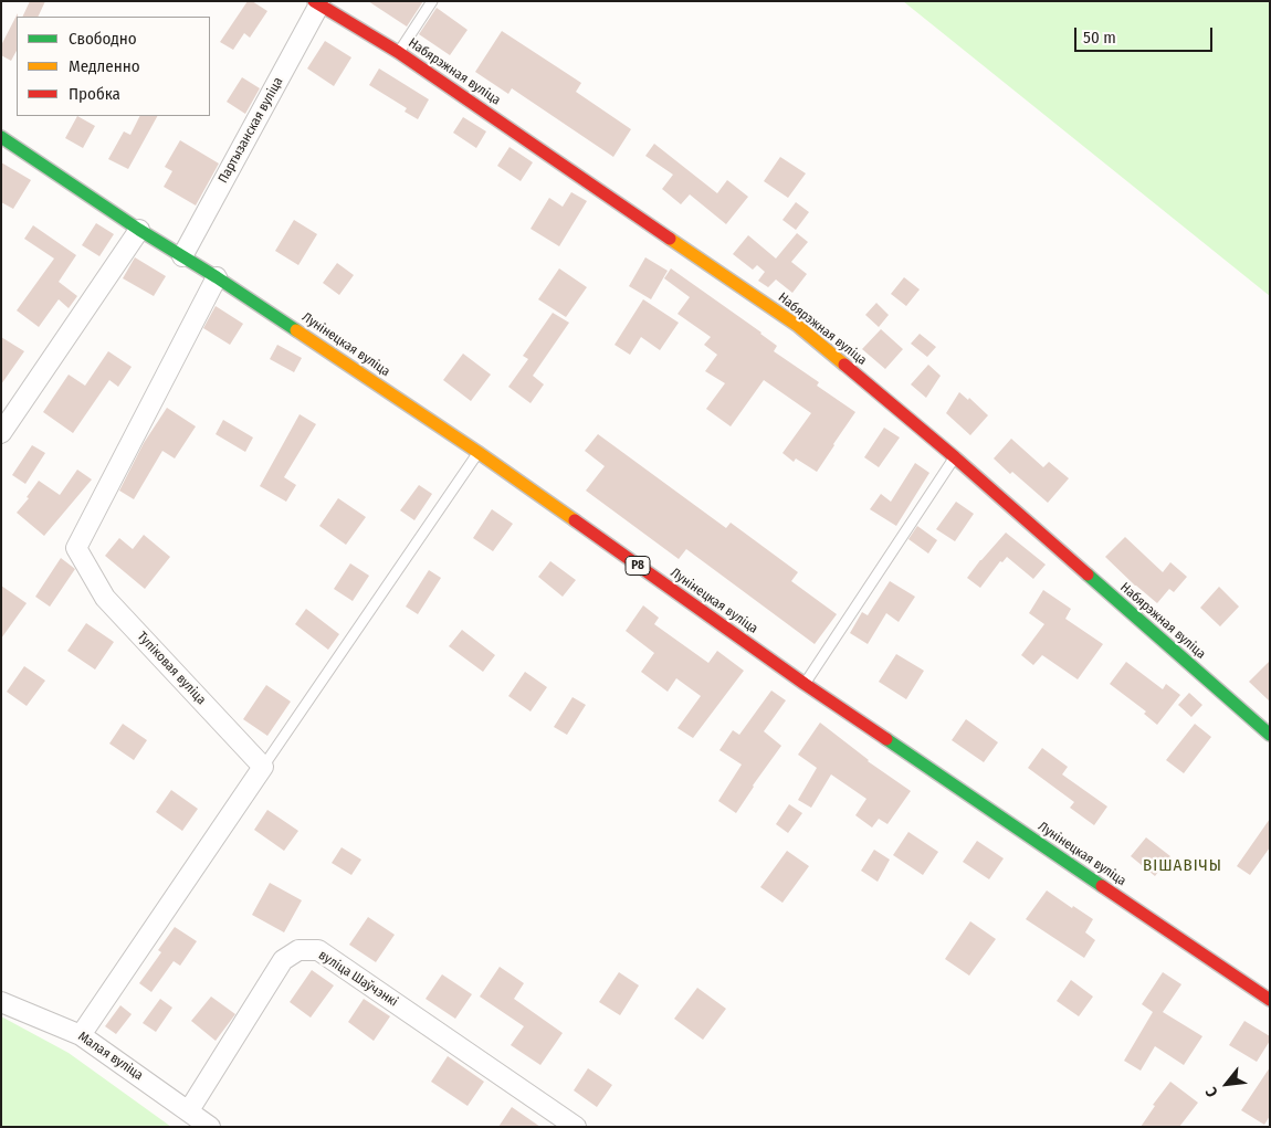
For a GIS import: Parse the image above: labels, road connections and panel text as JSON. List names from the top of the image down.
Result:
{
  "streets": {
    "main road": ["Набярэжная вуліца", "Лунінецкая вуліца", "Р8"],
    "street": [
      "Партызанская вуліца",
      "Тупіковая вуліца",
      "вуліца Шаўчэнкі",
      "Малая вуліца"
    ]
  },
  "crossings": [
    ["Набярэжная вуліца", "Партызанская вуліца"],
    ["Партызанская вуліца", "Лунінецкая вуліца"],
    ["Лунінецкая вуліца", "Тупіковая вуліца"],
    ["вуліца Шаўчэнкі", "Малая вуліца"]
  ],
  "districts": ["ВІШАВІЧЫ"],
  "legend": ["Свободно", "Медленно", "Пробка"],
  "scale_bar": "50 m",
  "north": "bottom left"
}
